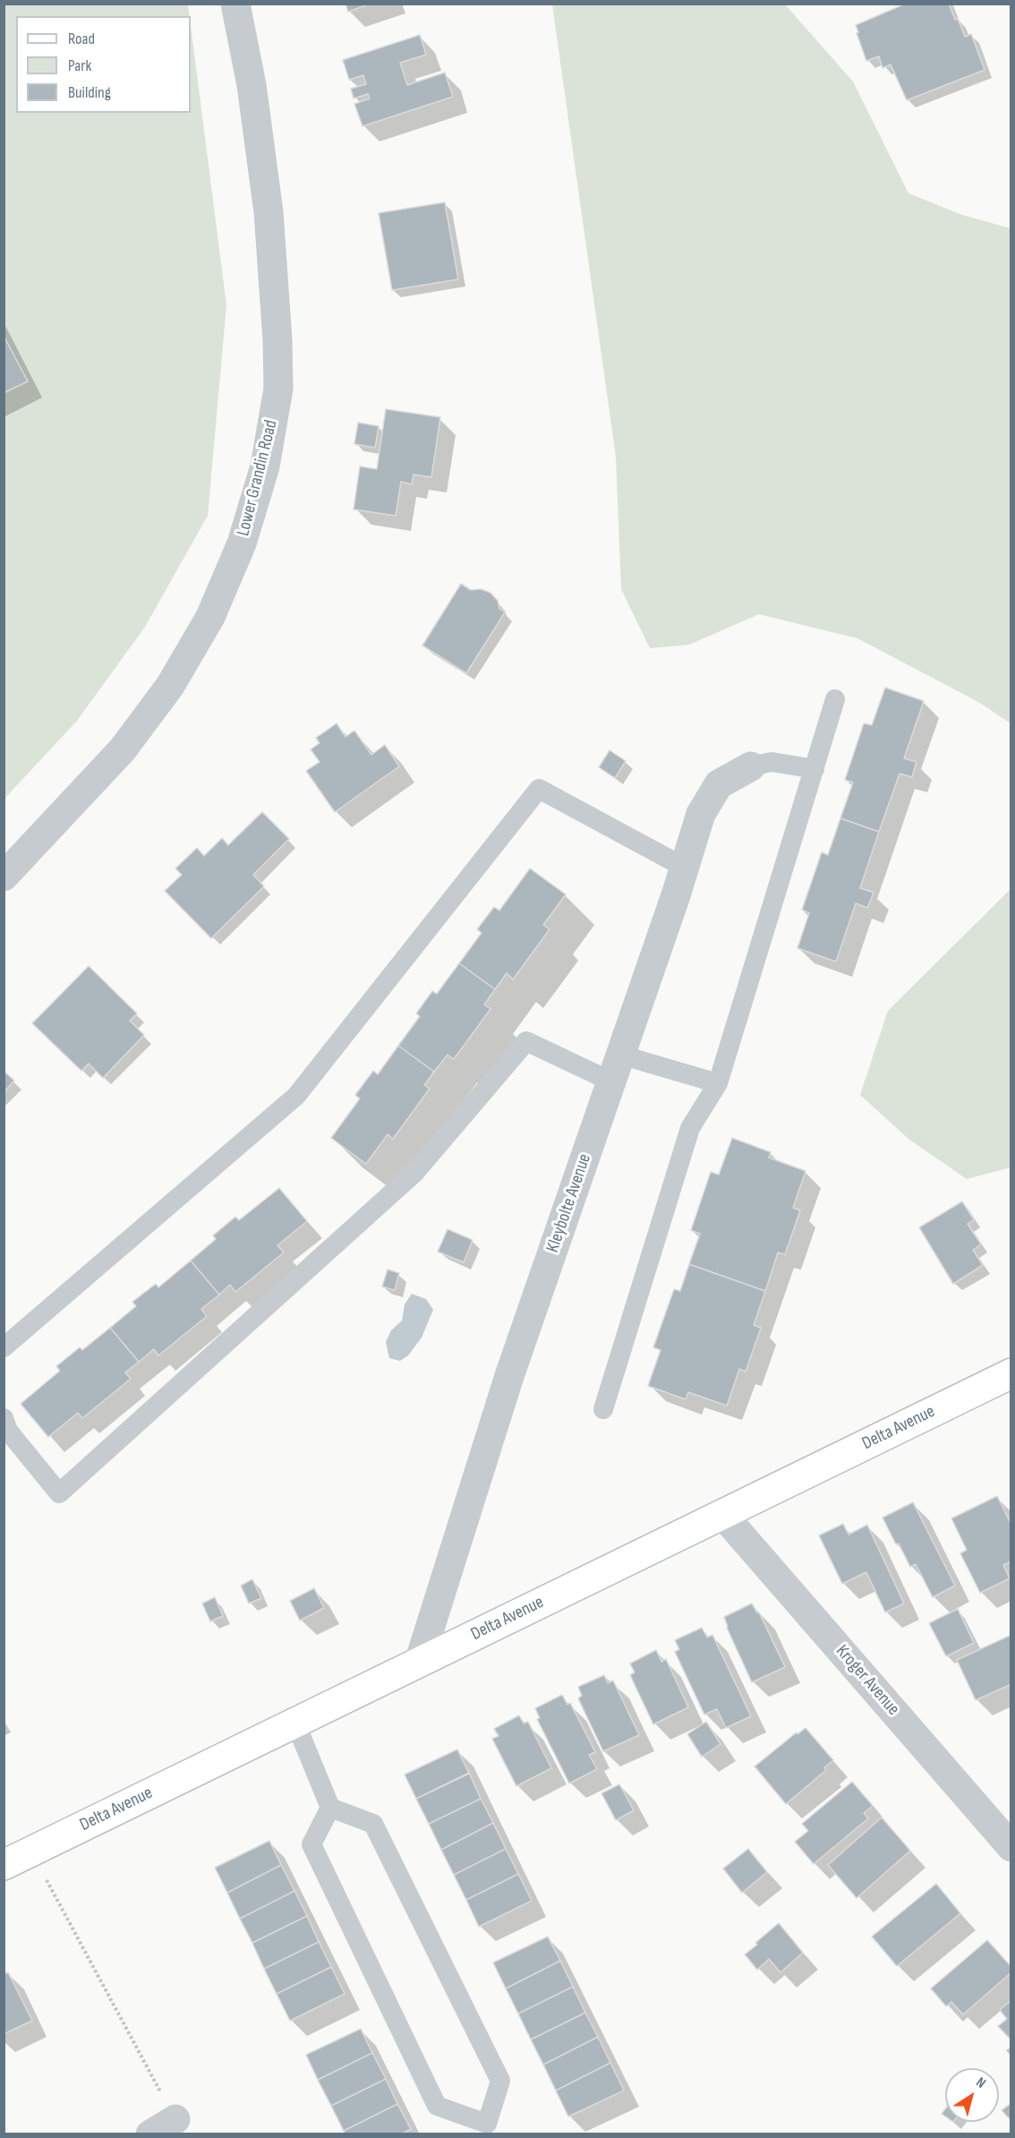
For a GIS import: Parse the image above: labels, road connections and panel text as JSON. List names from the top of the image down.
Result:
{
  "streets": {
    "main road": ["Delta Avenue"],
    "street": ["Lower Grandin Road", "Kleybolte Avenue", "Kroger Avenue"]
  },
  "crossings": [
    ["Kleybolte Avenue", "Delta Avenue"],
    ["Delta Avenue", "Kroger Avenue"]
  ],
  "legend": ["Road", "Park", "Building"],
  "north": "top right"
}
